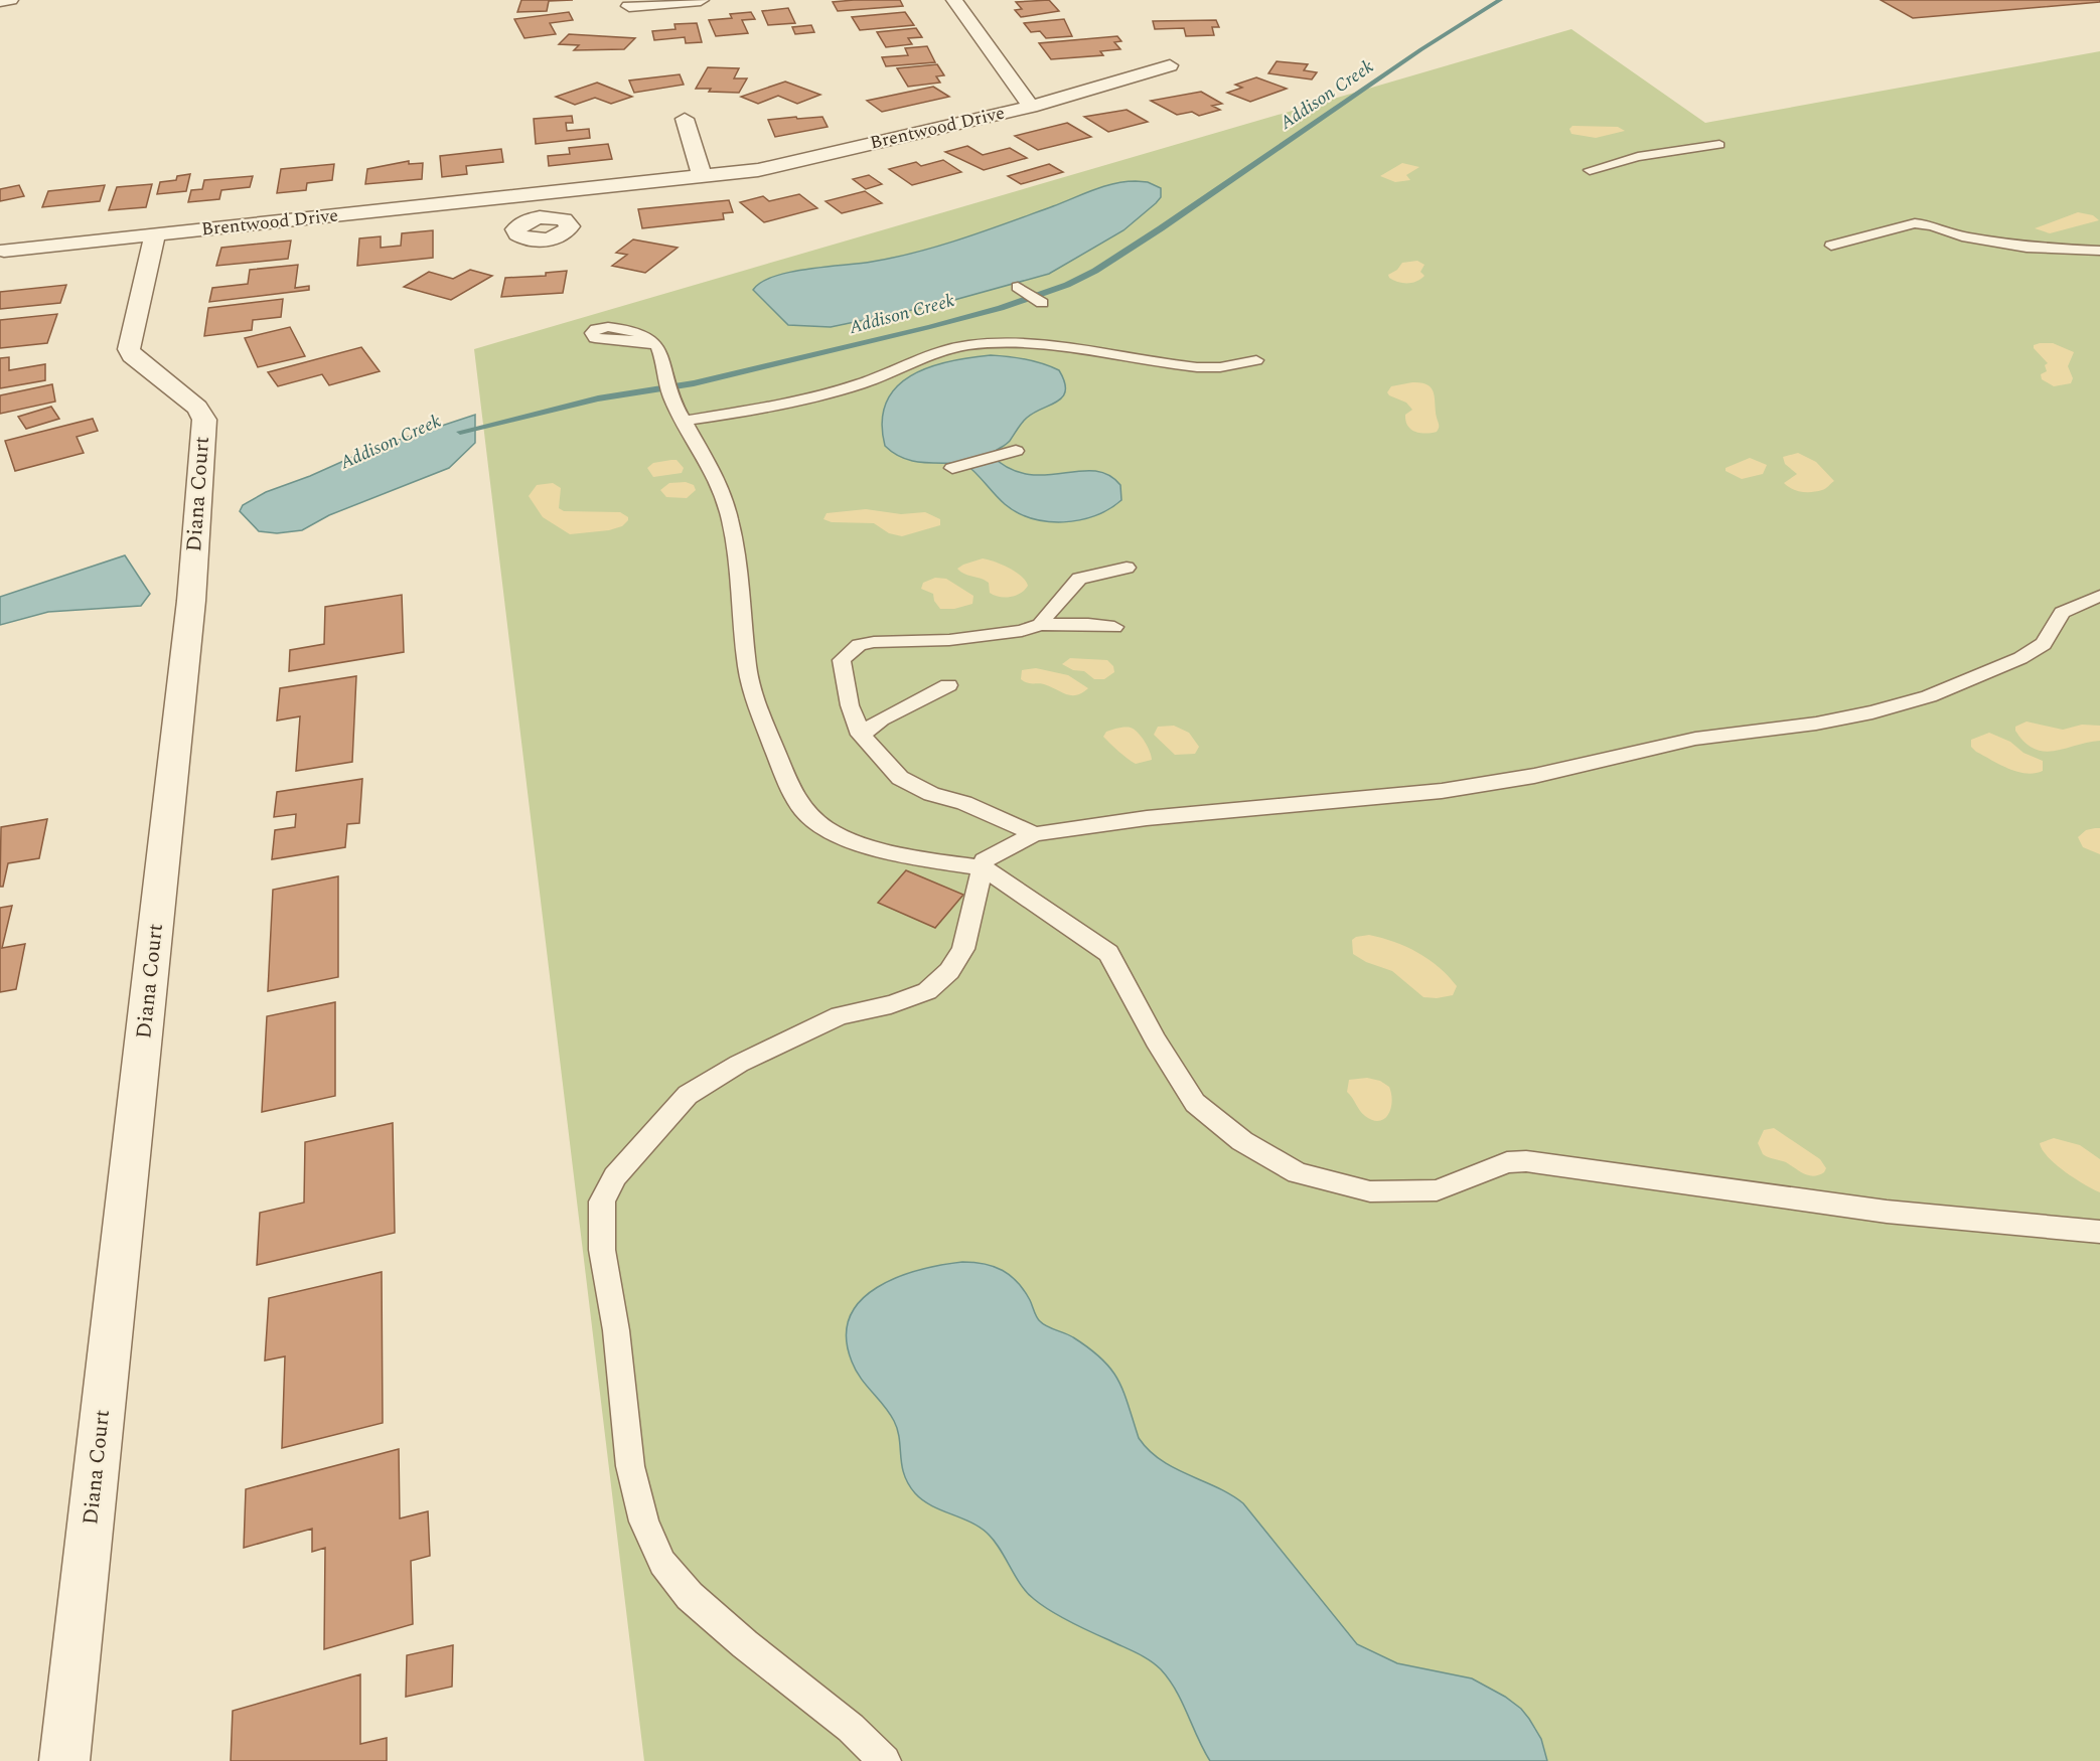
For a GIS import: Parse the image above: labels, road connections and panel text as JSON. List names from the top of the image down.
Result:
{
  "streets": {
    "street": ["Brentwood Drive", "Diana Court"]
  },
  "crossings": [
    ["Brentwood Drive", "Diana Court"]
  ],
  "water": ["Addison Creek"]
}
